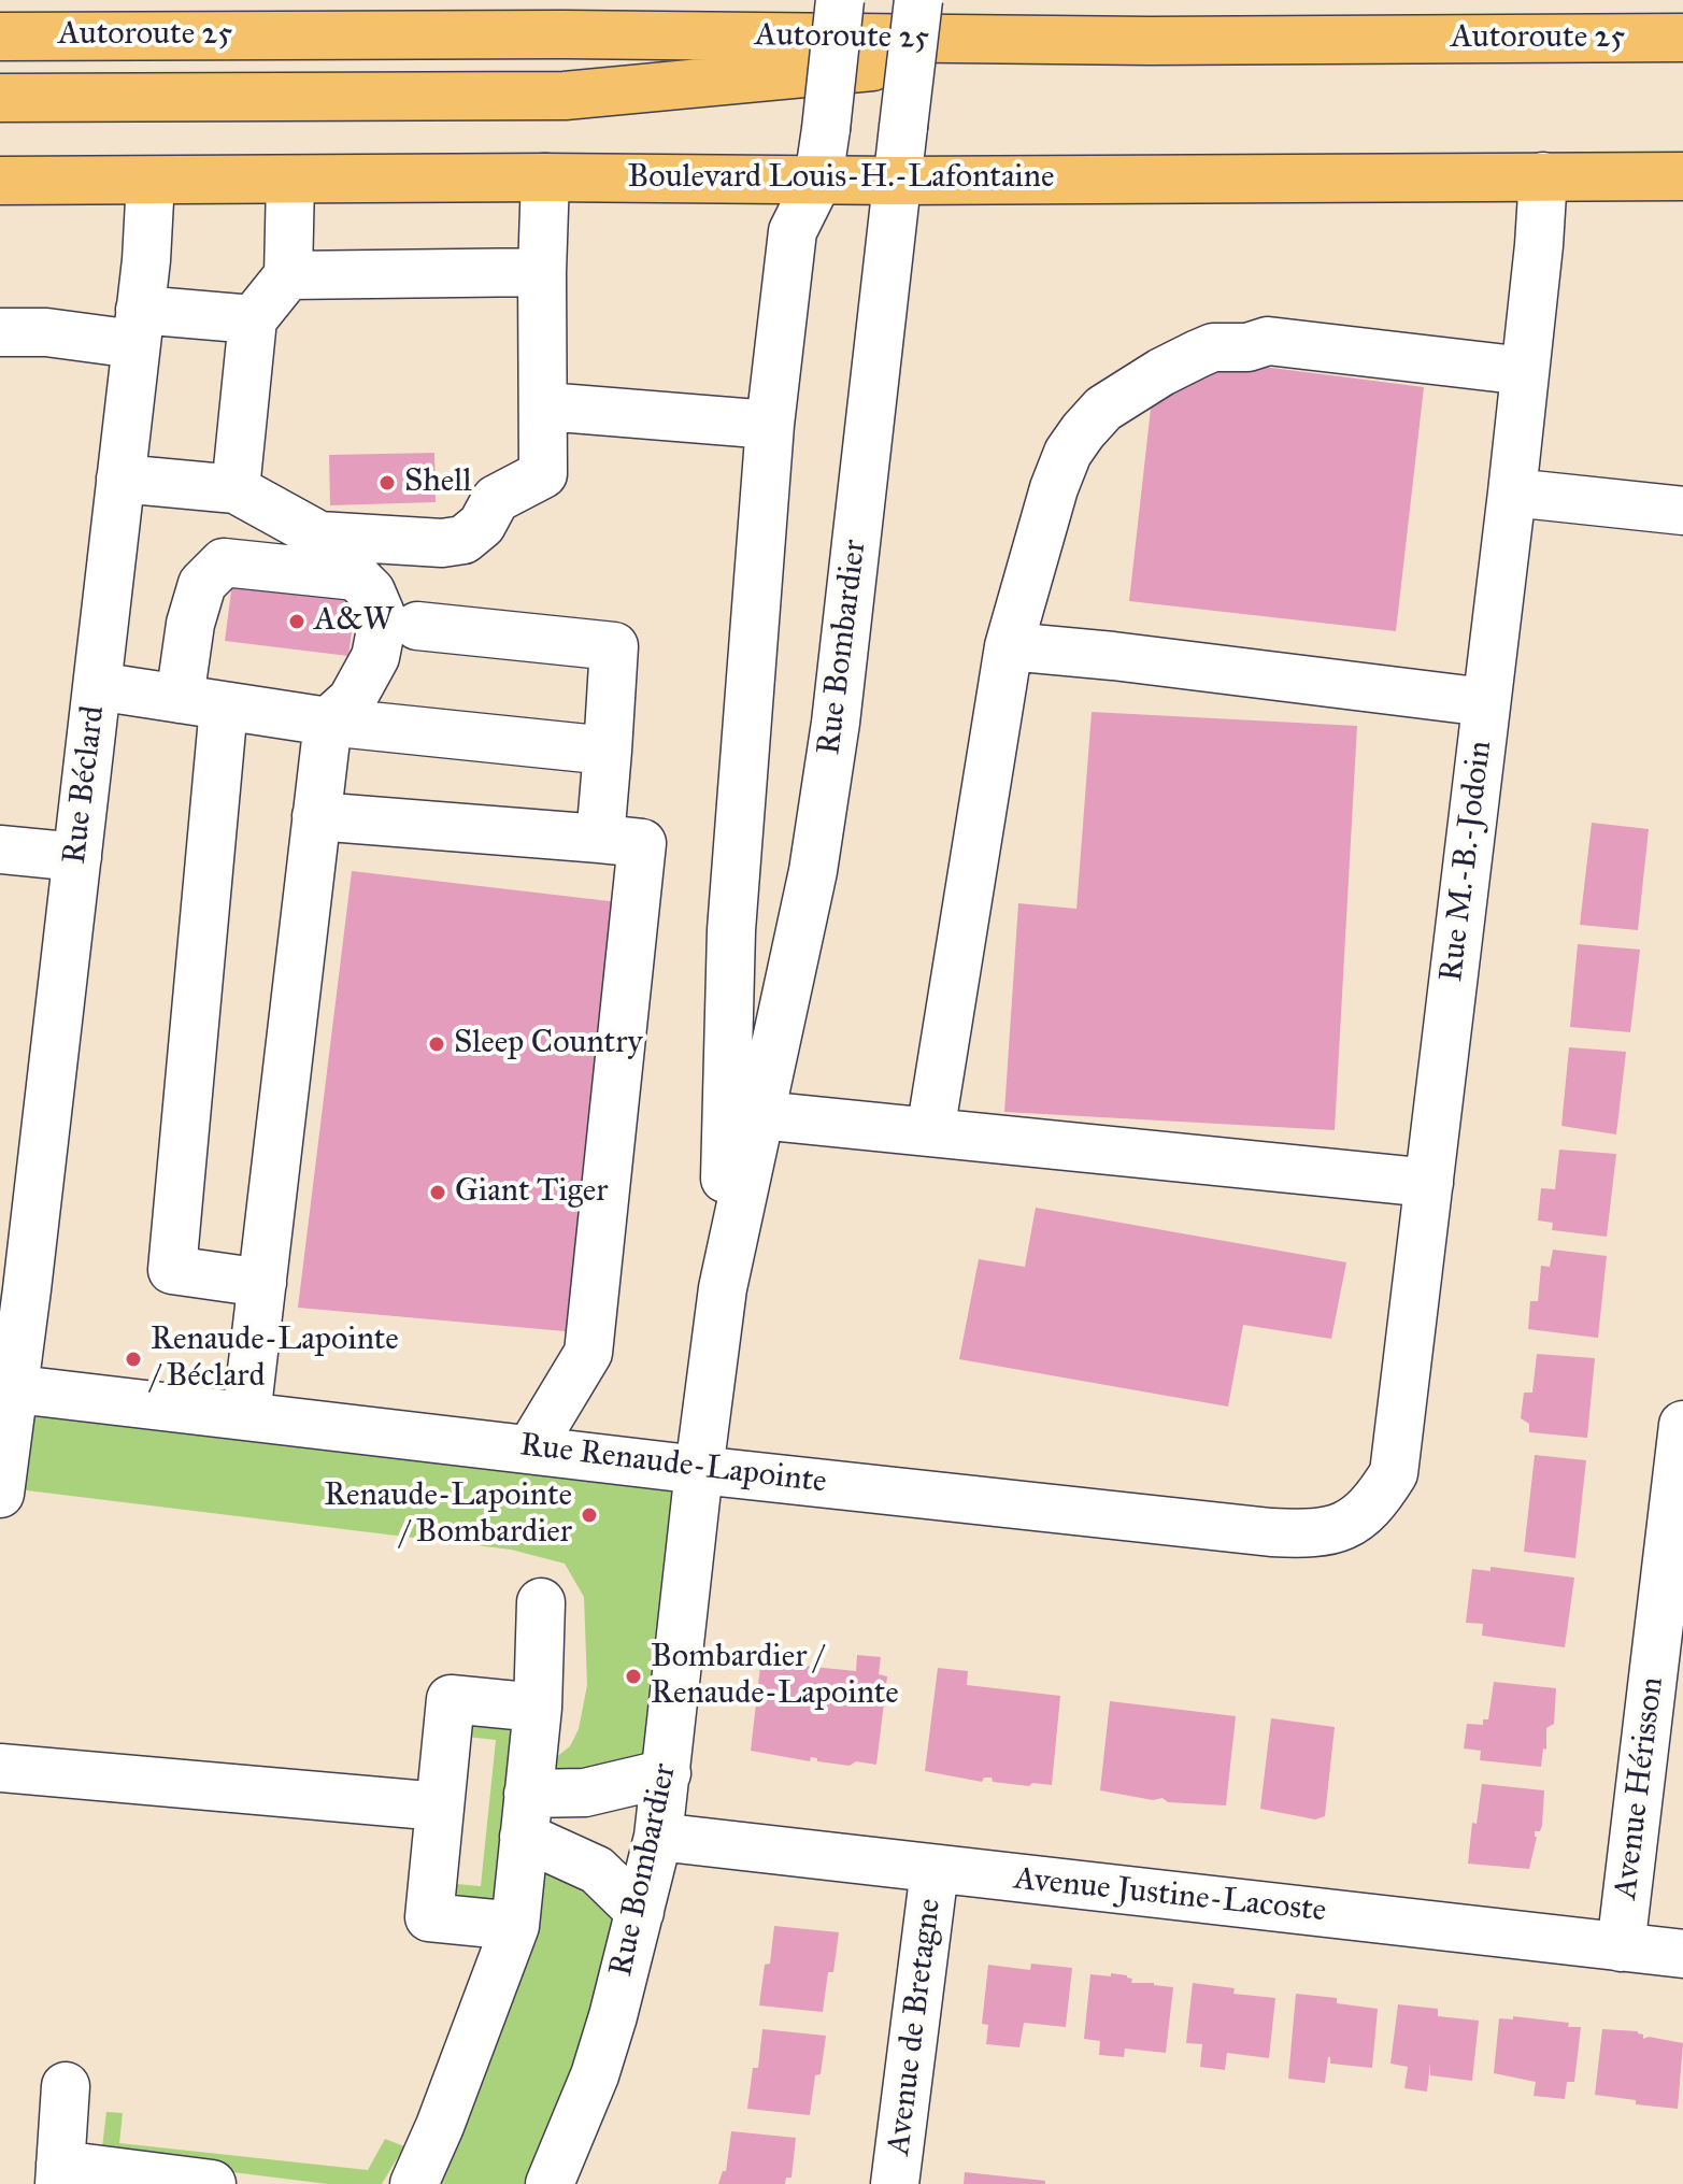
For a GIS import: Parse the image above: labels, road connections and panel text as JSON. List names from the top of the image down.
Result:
{
  "streets": {
    "main road": ["Autoroute 25", "Boulevard Louis-H.-Lafontaine"],
    "street": [
      "Rue Bombardier",
      "Rue Béclard",
      "Rue M.-B.-Jodoin",
      "Rue Renaude-Lapointe",
      "Avenue Hérisson",
      "Avenue Justine-Lacoste",
      "Avenue de Bretagne"
    ]
  },
  "crossings": [
    ["Boulevard Louis-H.-Lafontaine", "Rue Bombardier"],
    ["Boulevard Louis-H.-Lafontaine", "Rue Béclard"],
    ["Boulevard Louis-H.-Lafontaine", "Rue M.-B.-Jodoin"],
    ["Rue Bombardier", "Rue Renaude-Lapointe"],
    ["Rue Bombardier", "Avenue Justine-Lacoste"],
    ["Rue Béclard", "Rue Renaude-Lapointe"],
    ["Rue M.-B.-Jodoin", "Rue Renaude-Lapointe"],
    ["Avenue Hérisson", "Avenue Justine-Lacoste"],
    ["Avenue Justine-Lacoste", "Avenue de Bretagne"]
  ],
  "places": [
    "Shell",
    "A&W",
    "Sleep Country",
    "Giant Tiger",
    "Renaude-Lapointe / Béclard",
    "Renaude-Lapointe / Bombardier",
    "Bombardier / Renaude-Lapointe"
  ]
}
